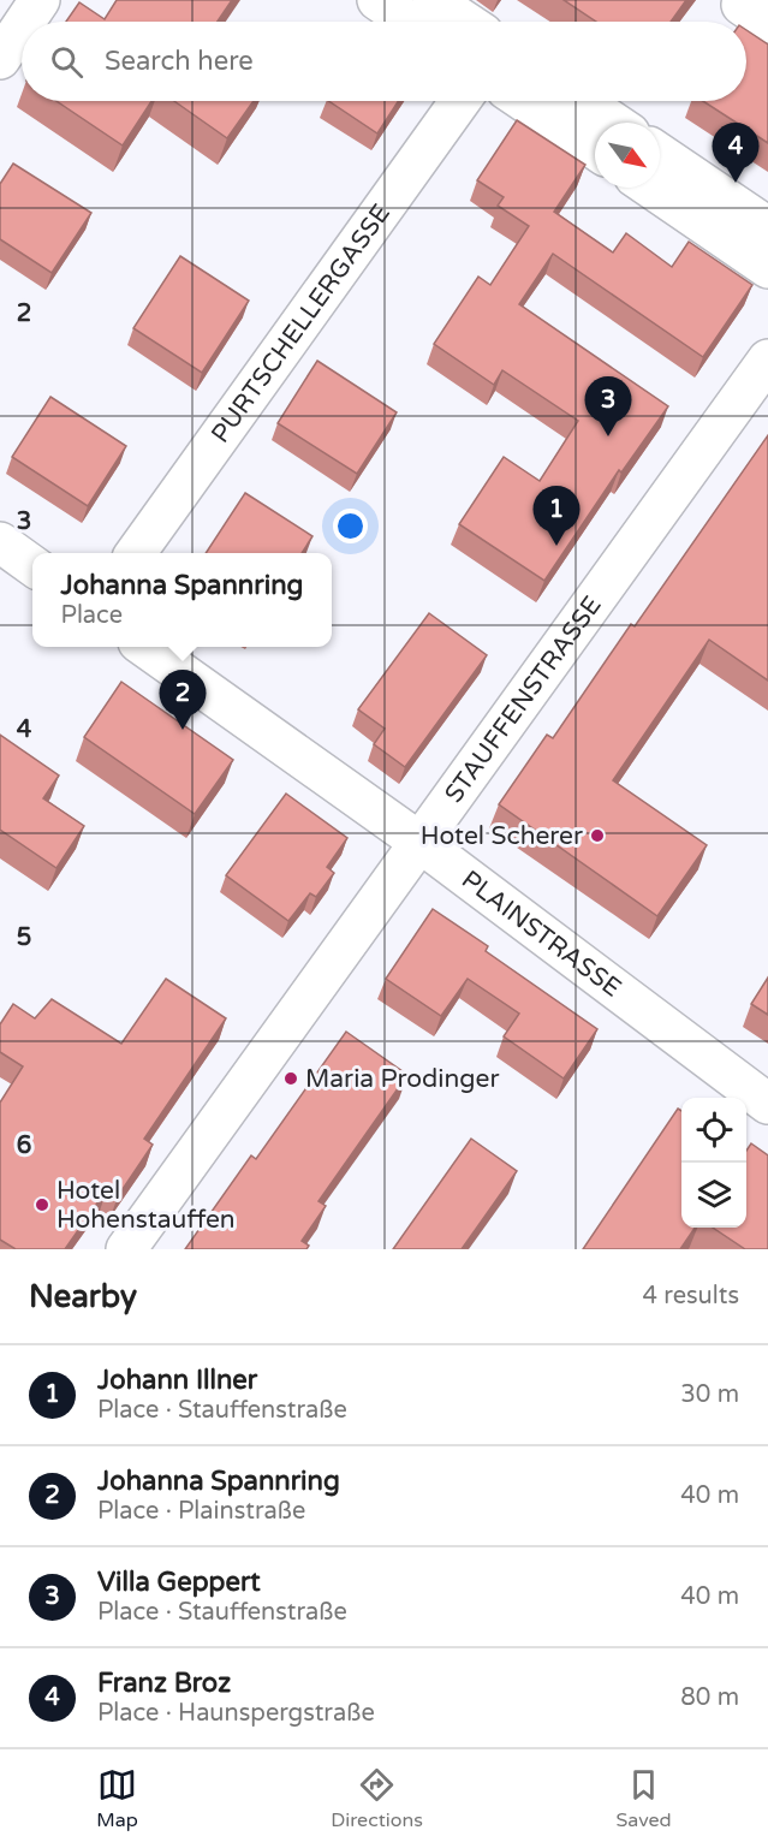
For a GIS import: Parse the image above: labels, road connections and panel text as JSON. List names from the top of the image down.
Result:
{
  "streets": {
    "street": ["PURTSCHELLERGASSE", "STAUFFENSTRASSE", "PLAINSTRASSE"]
  },
  "crossings": [
    ["STAUFFENSTRASSE", "PLAINSTRASSE"]
  ],
  "places": ["Hotel Scherer", "Maria Prodinger", "Hotel Hohenstauffen"],
  "north": "bottom right",
  "page": {
    "search": "Search here",
    "pins": [
      "4",
      "3",
      "1",
      "2"
    ],
    "popup": ["Johanna Spannring", "Place"],
    "heading": ["Nearby", "4 results"],
    "list": [
      {
        "mark": "1",
        "name": "Johann Illner",
        "note": "Place · Stauffenstraße",
        "value": "30 m"
      },
      {
        "mark": "2",
        "name": "Johanna Spannring",
        "note": "Place · Plainstraße",
        "value": "40 m"
      },
      {
        "mark": "3",
        "name": "Villa Geppert",
        "note": "Place · Stauffenstraße",
        "value": "40 m"
      },
      {
        "mark": "4",
        "name": "Franz Broz",
        "note": "Place · Haunspergstraße",
        "value": "80 m"
      }
    ],
    "nav": ["Map", "Directions", "Saved"]
  },
  "grid": {
    "rows": [
      "2",
      "3",
      "4",
      "5",
      "6"
    ]
  }
}
